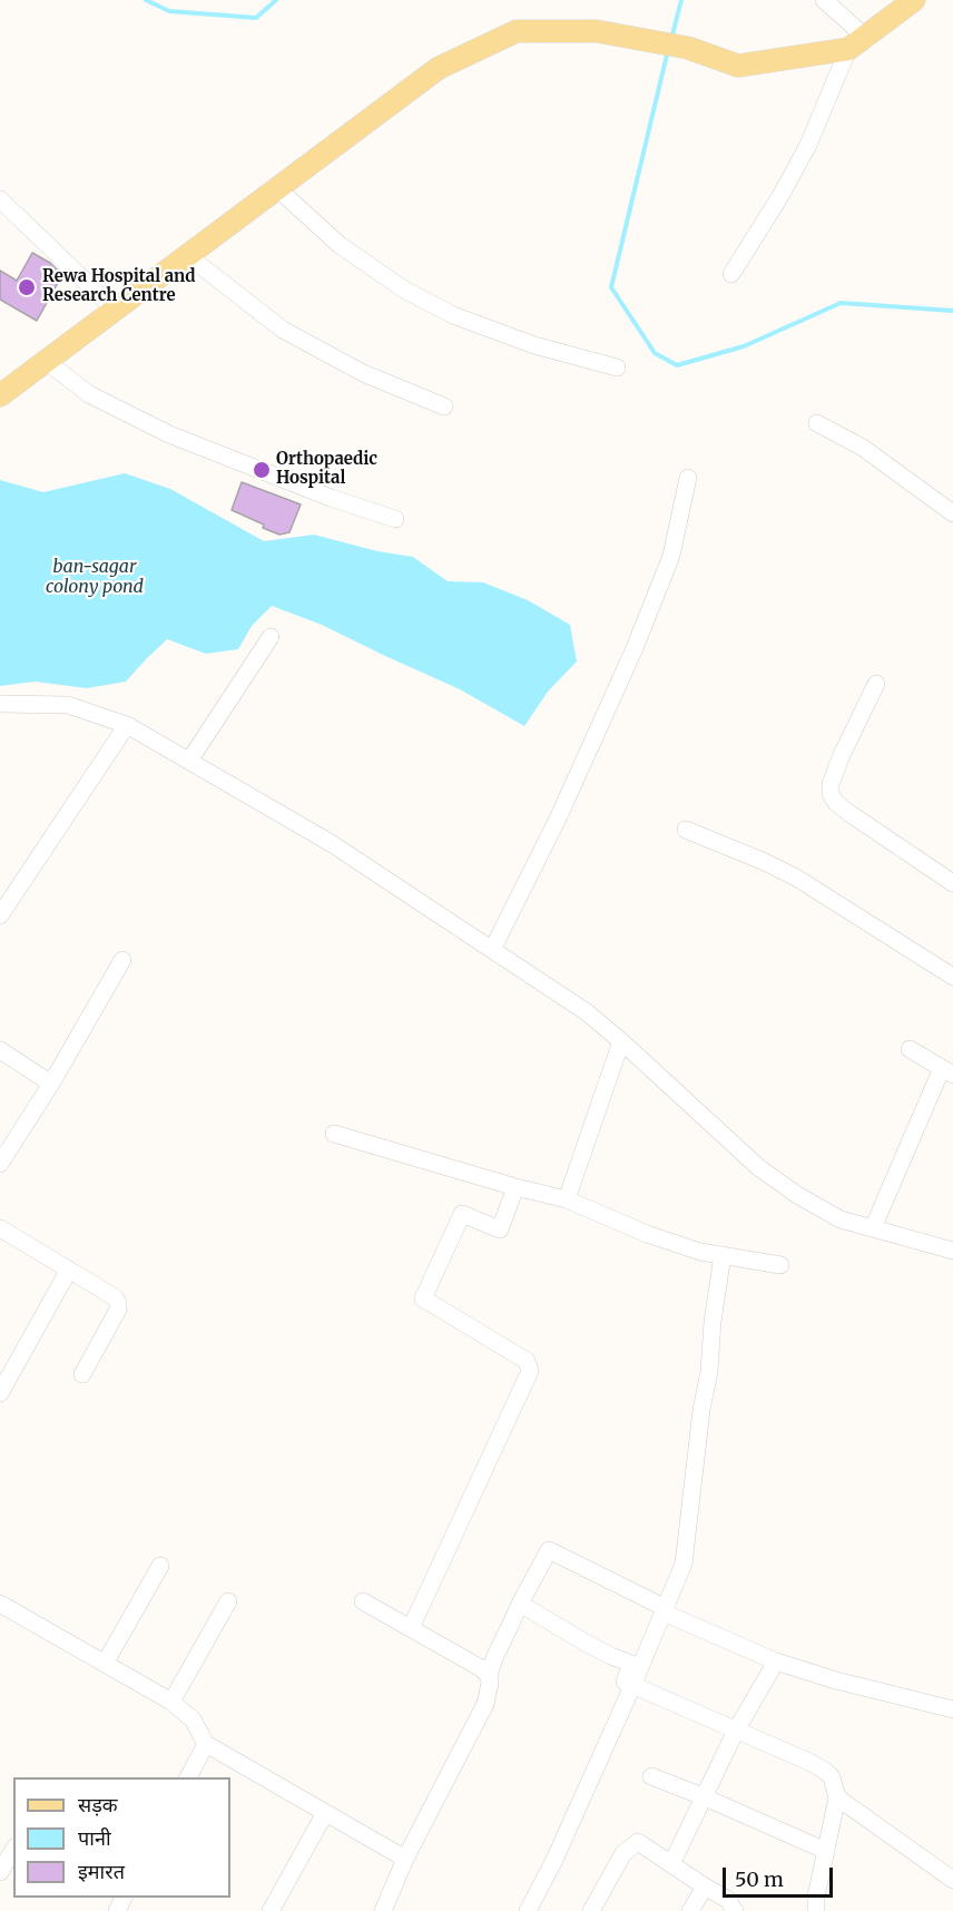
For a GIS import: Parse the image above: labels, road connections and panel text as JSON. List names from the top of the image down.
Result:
{
  "water": ["ban-sagar colony pond"],
  "places": ["Rewa Hospital and Research Centre", "Orthopaedic Hospital"],
  "legend": ["सड़क", "पानी", "इमारत"],
  "scale_bar": "50 m"
}
